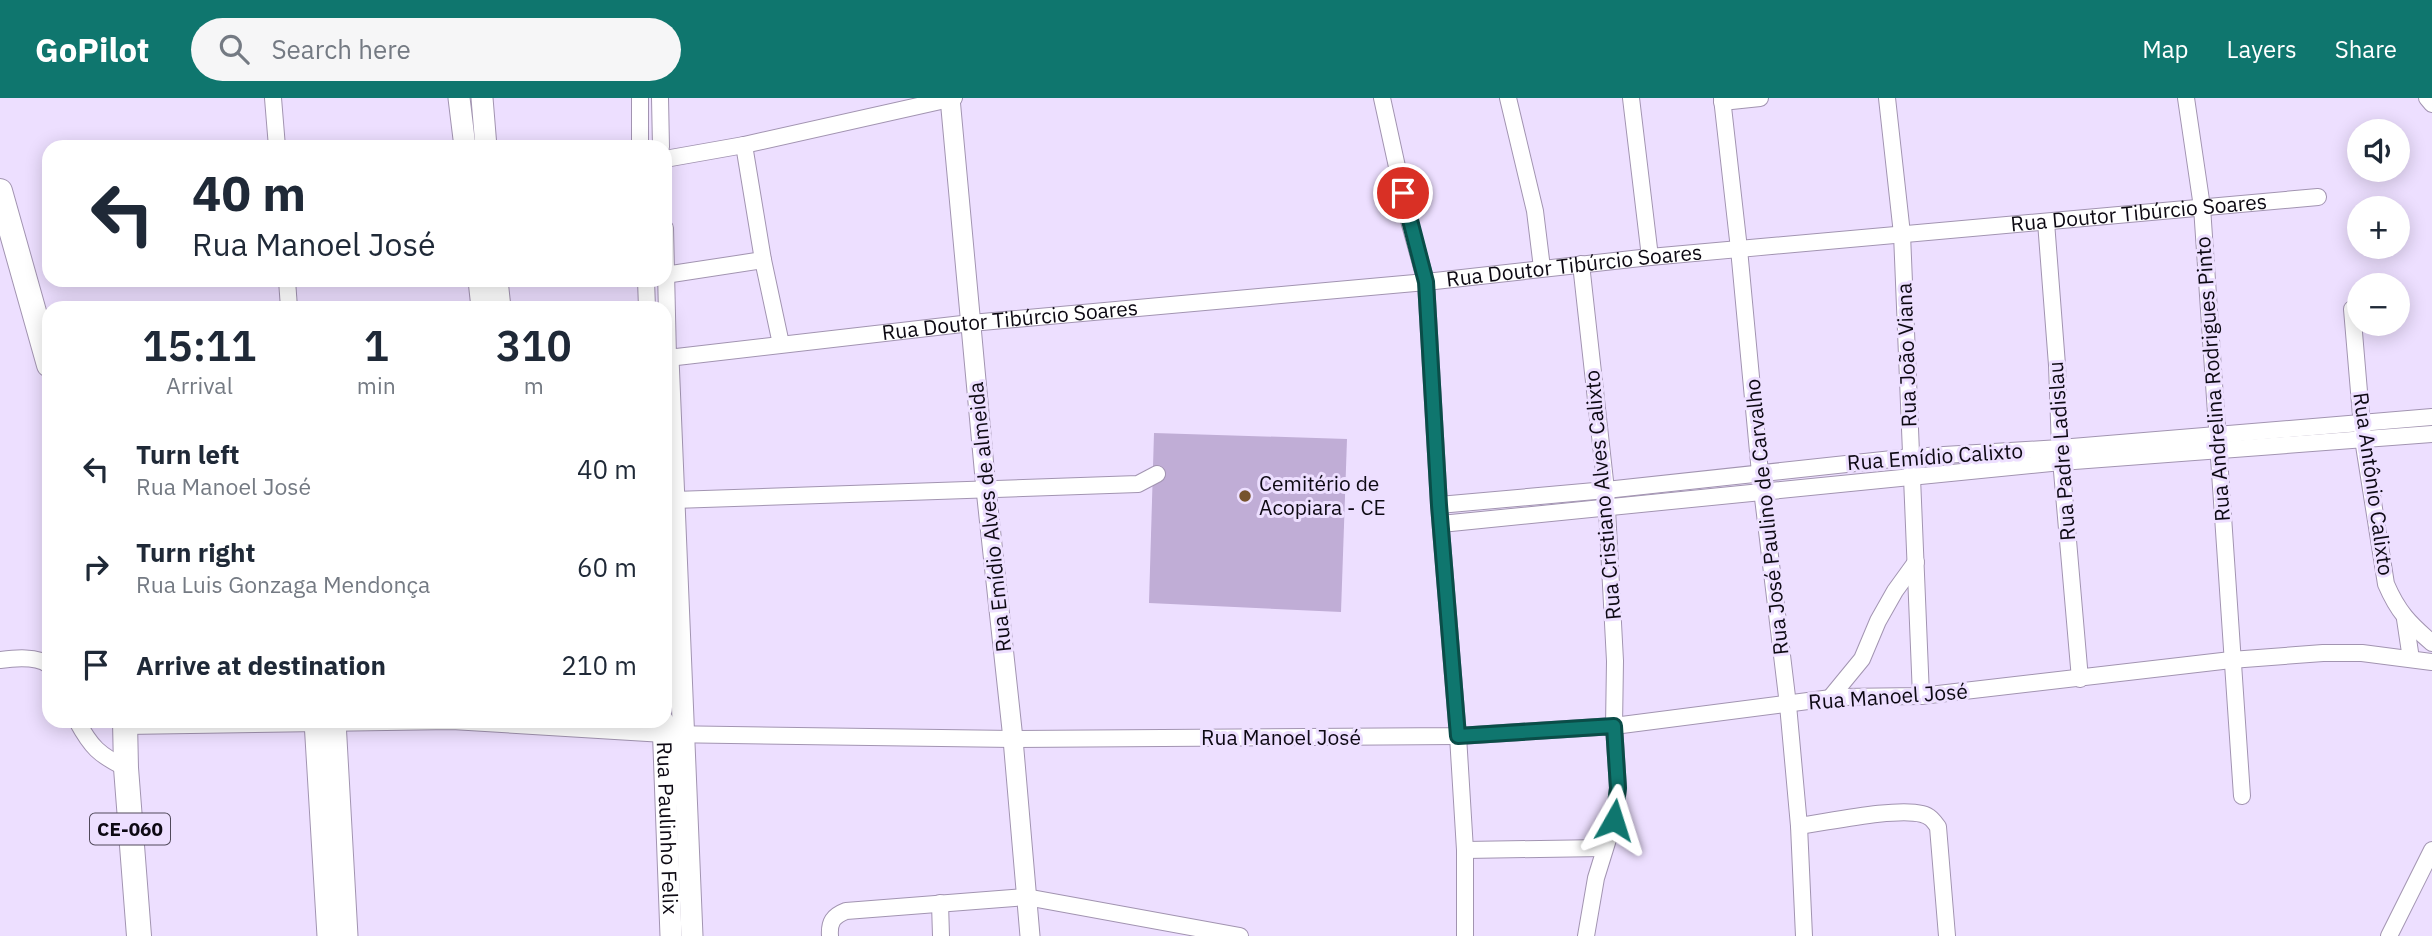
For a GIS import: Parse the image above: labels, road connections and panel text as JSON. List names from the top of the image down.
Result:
{
  "streets": {
    "main road": ["Rua Paulinho Felix", "CE-060"],
    "street": [
      "Rua Doutor Tibúrcio Soares",
      "Rua João Viana",
      "Rua Andrelina Rodrigues Pinto",
      "Rua Padre Ladislau",
      "Rua Emídio Calixto",
      "Rua Antônio Calixto",
      "Rua Cristiano Alves Calixto",
      "Rua Emídio Alves de almeida",
      "Rua José Paulino de Carvalho",
      "Rua Manoel José"
    ]
  },
  "crossings": [
    ["Rua Doutor Tibúrcio Soares", "Rua João Viana"],
    ["Rua Doutor Tibúrcio Soares", "Rua Andrelina Rodrigues Pinto"],
    ["Rua Doutor Tibúrcio Soares", "Rua Padre Ladislau"],
    ["Rua Doutor Tibúrcio Soares", "Rua Cristiano Alves Calixto"],
    ["Rua Doutor Tibúrcio Soares", "Rua Emídio Alves de almeida"],
    ["Rua Doutor Tibúrcio Soares", "Rua José Paulino de Carvalho"],
    ["Rua João Viana", "Rua Emídio Calixto"],
    ["Rua João Viana", "Rua Manoel José"],
    ["Rua Andrelina Rodrigues Pinto", "Rua Emídio Calixto"],
    ["Rua Andrelina Rodrigues Pinto", "Rua Manoel José"],
    ["Rua Padre Ladislau", "Rua Emídio Calixto"],
    ["Rua Padre Ladislau", "Rua Manoel José"],
    ["Rua Emídio Calixto", "Rua Antônio Calixto"],
    ["Rua Emídio Calixto", "Rua Cristiano Alves Calixto"],
    ["Rua Emídio Calixto", "Rua José Paulino de Carvalho"],
    ["Rua Cristiano Alves Calixto", "Rua Manoel José"],
    ["Rua Emídio Alves de almeida", "Rua Manoel José"],
    ["Rua José Paulino de Carvalho", "Rua Manoel José"],
    ["Rua Manoel José", "Rua Paulinho Felix"]
  ],
  "places": ["Cemitério de Acopiara - CE"],
  "page": {
    "header": "GoPilot",
    "search": "Search here",
    "nav": ["Map", "Layers", "Share"],
    "map_buttons": ["+", "−"],
    "turn": ["40 m", "Rua Manoel José"],
    "eta": [
      "15:11",
      "Arrival",
      "1",
      "min",
      "310",
      "m"
    ],
    "list": [
      {
        "name": "Turn left",
        "note": "Rua Manoel José",
        "value": "40 m"
      },
      {
        "name": "Turn right",
        "note": "Rua Luis Gonzaga Mendonça",
        "value": "60 m"
      },
      {
        "name": "Arrive at destination",
        "value": "210 m"
      }
    ]
  }
}
